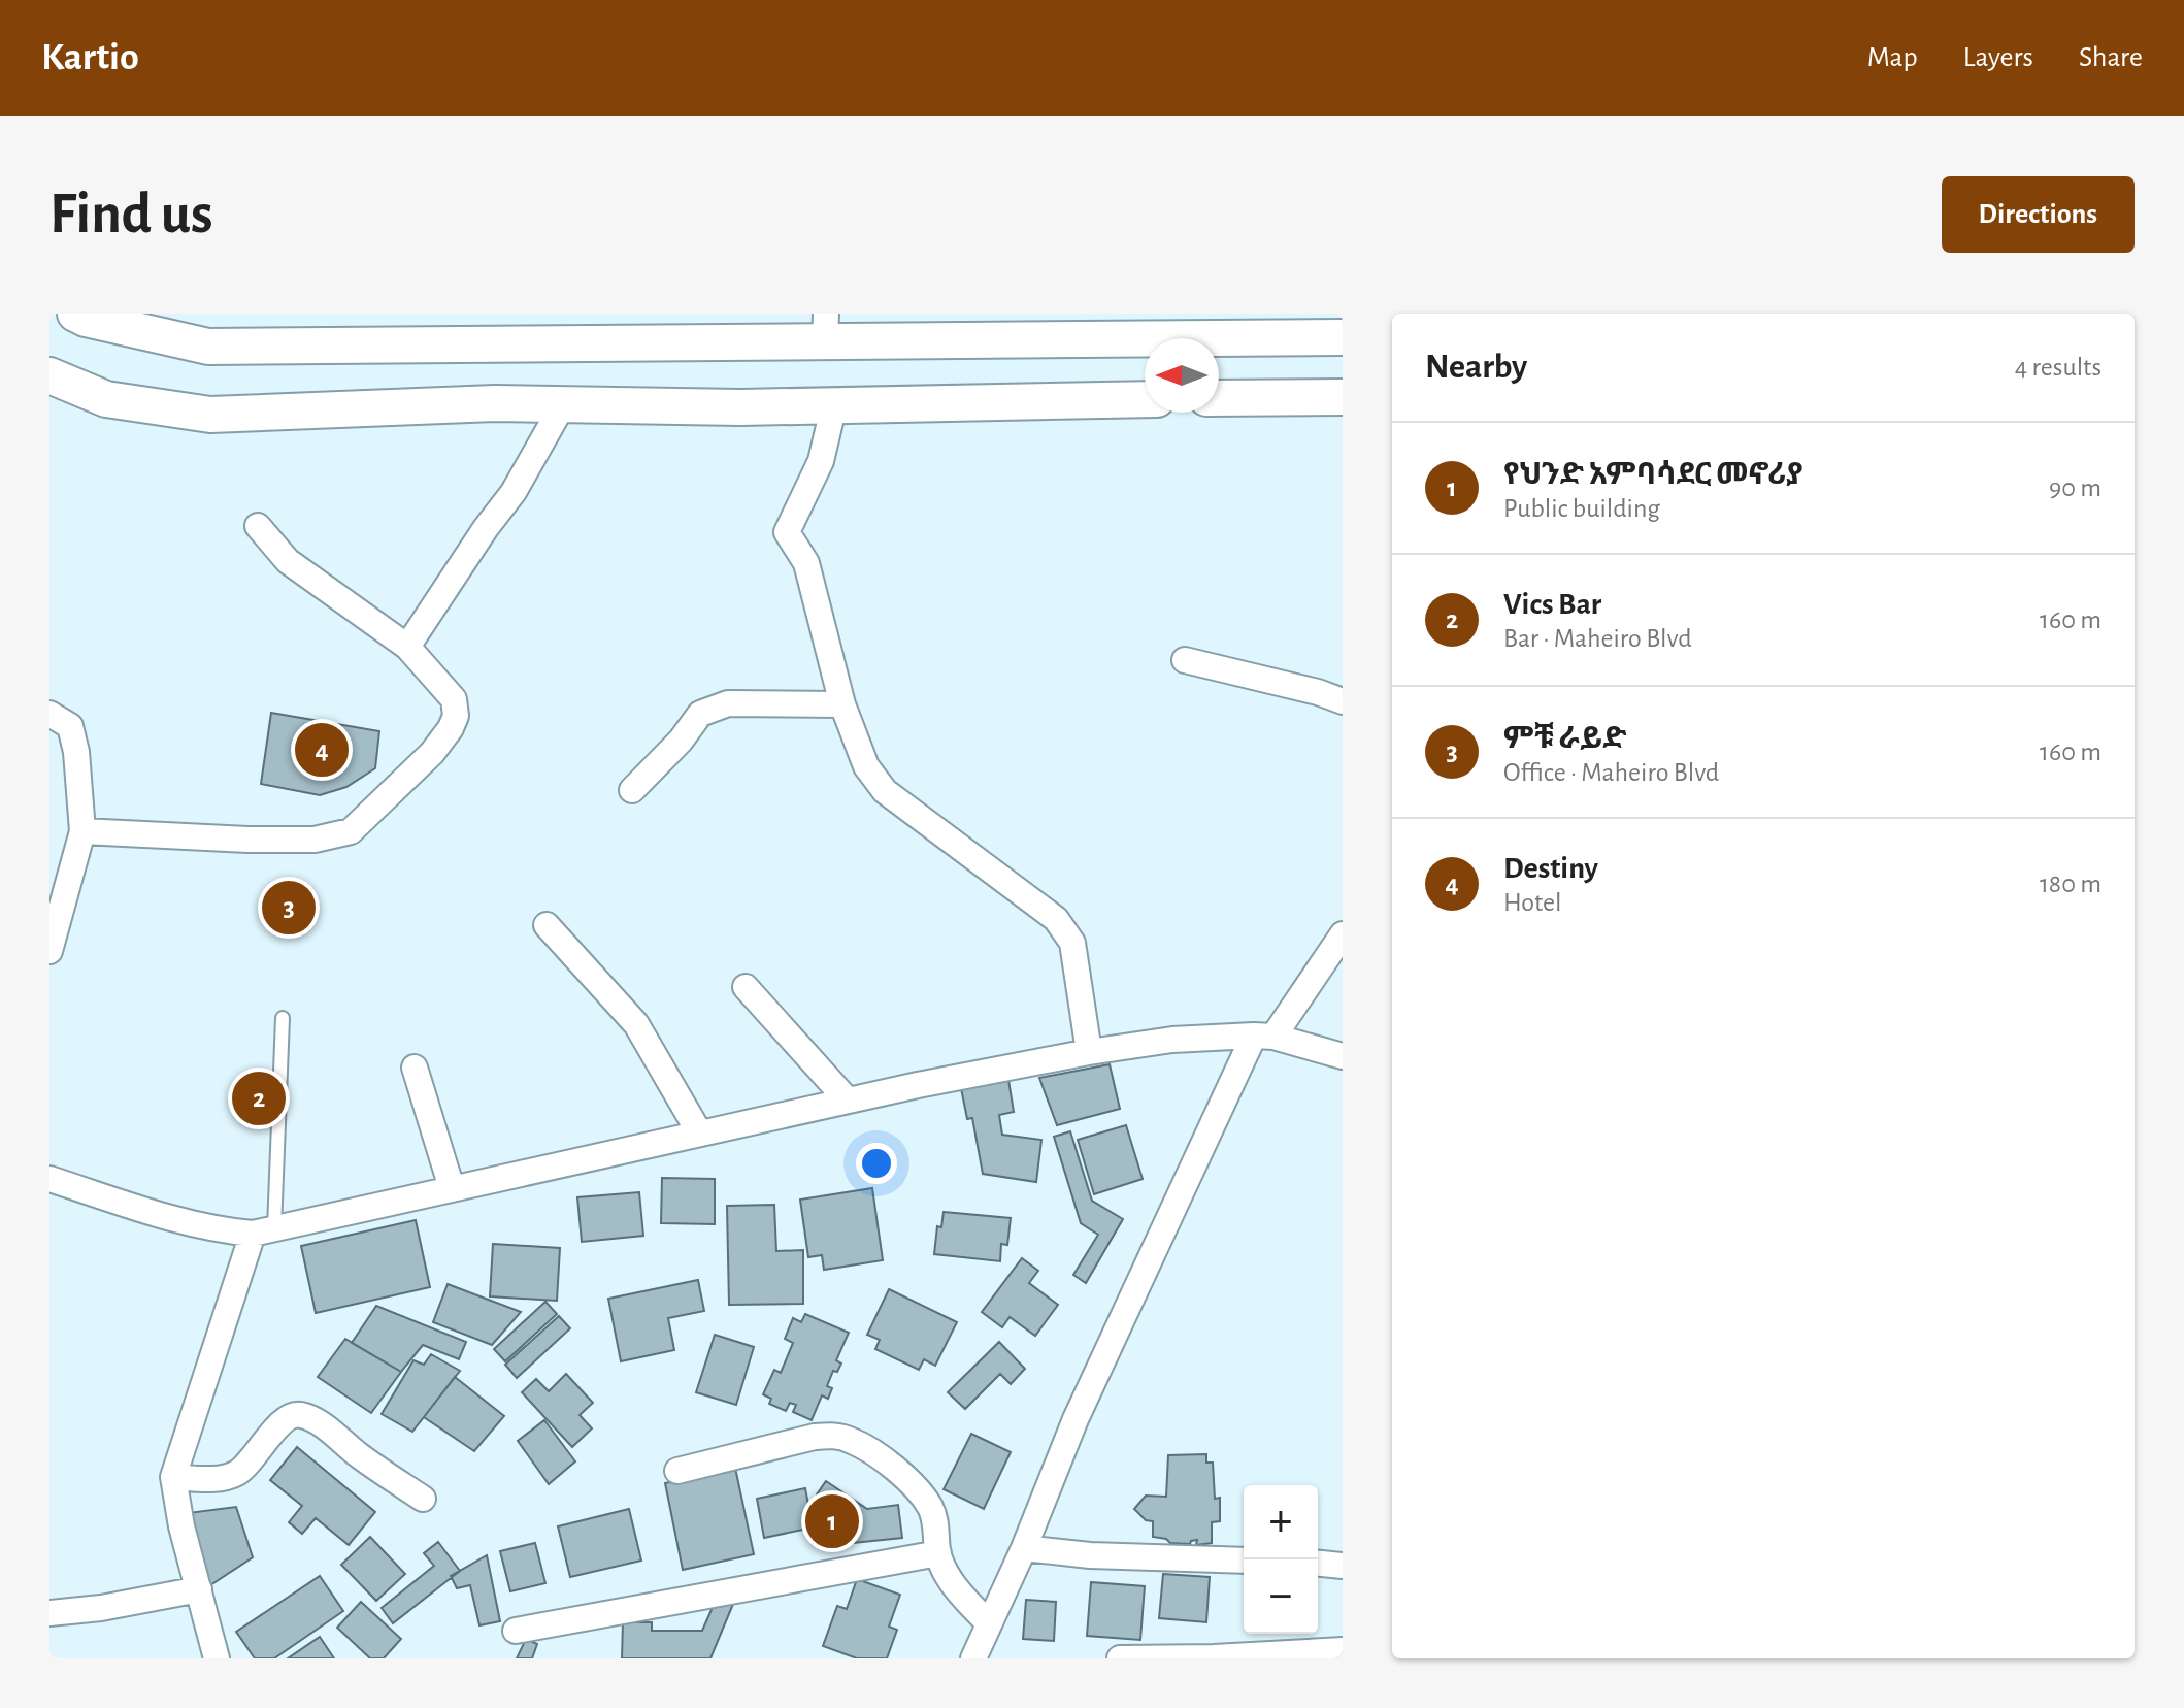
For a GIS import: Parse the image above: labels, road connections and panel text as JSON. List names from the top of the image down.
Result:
{
  "north": "left",
  "page": {
    "header": "Kartio",
    "nav": ["Map", "Layers", "Share"],
    "buttons": "Directions",
    "title": "Find us",
    "heading": ["Nearby", "4 results"],
    "list": [
      {
        "mark": "1",
        "name": "የህንድ አምባሳደር መኖሪያ",
        "note": "Public building",
        "value": "90 m"
      },
      {
        "mark": "2",
        "name": "Vics Bar",
        "note": "Bar · Maheiro Blvd",
        "value": "160 m"
      },
      {
        "mark": "3",
        "name": "ምቹ ራይድ",
        "note": "Office · Maheiro Blvd",
        "value": "160 m"
      },
      {
        "mark": "4",
        "name": "Destiny",
        "note": "Hotel",
        "value": "180 m"
      }
    ],
    "pins": [
      "4",
      "3",
      "2",
      "1"
    ],
    "map_buttons": ["+", "−"]
  }
}
